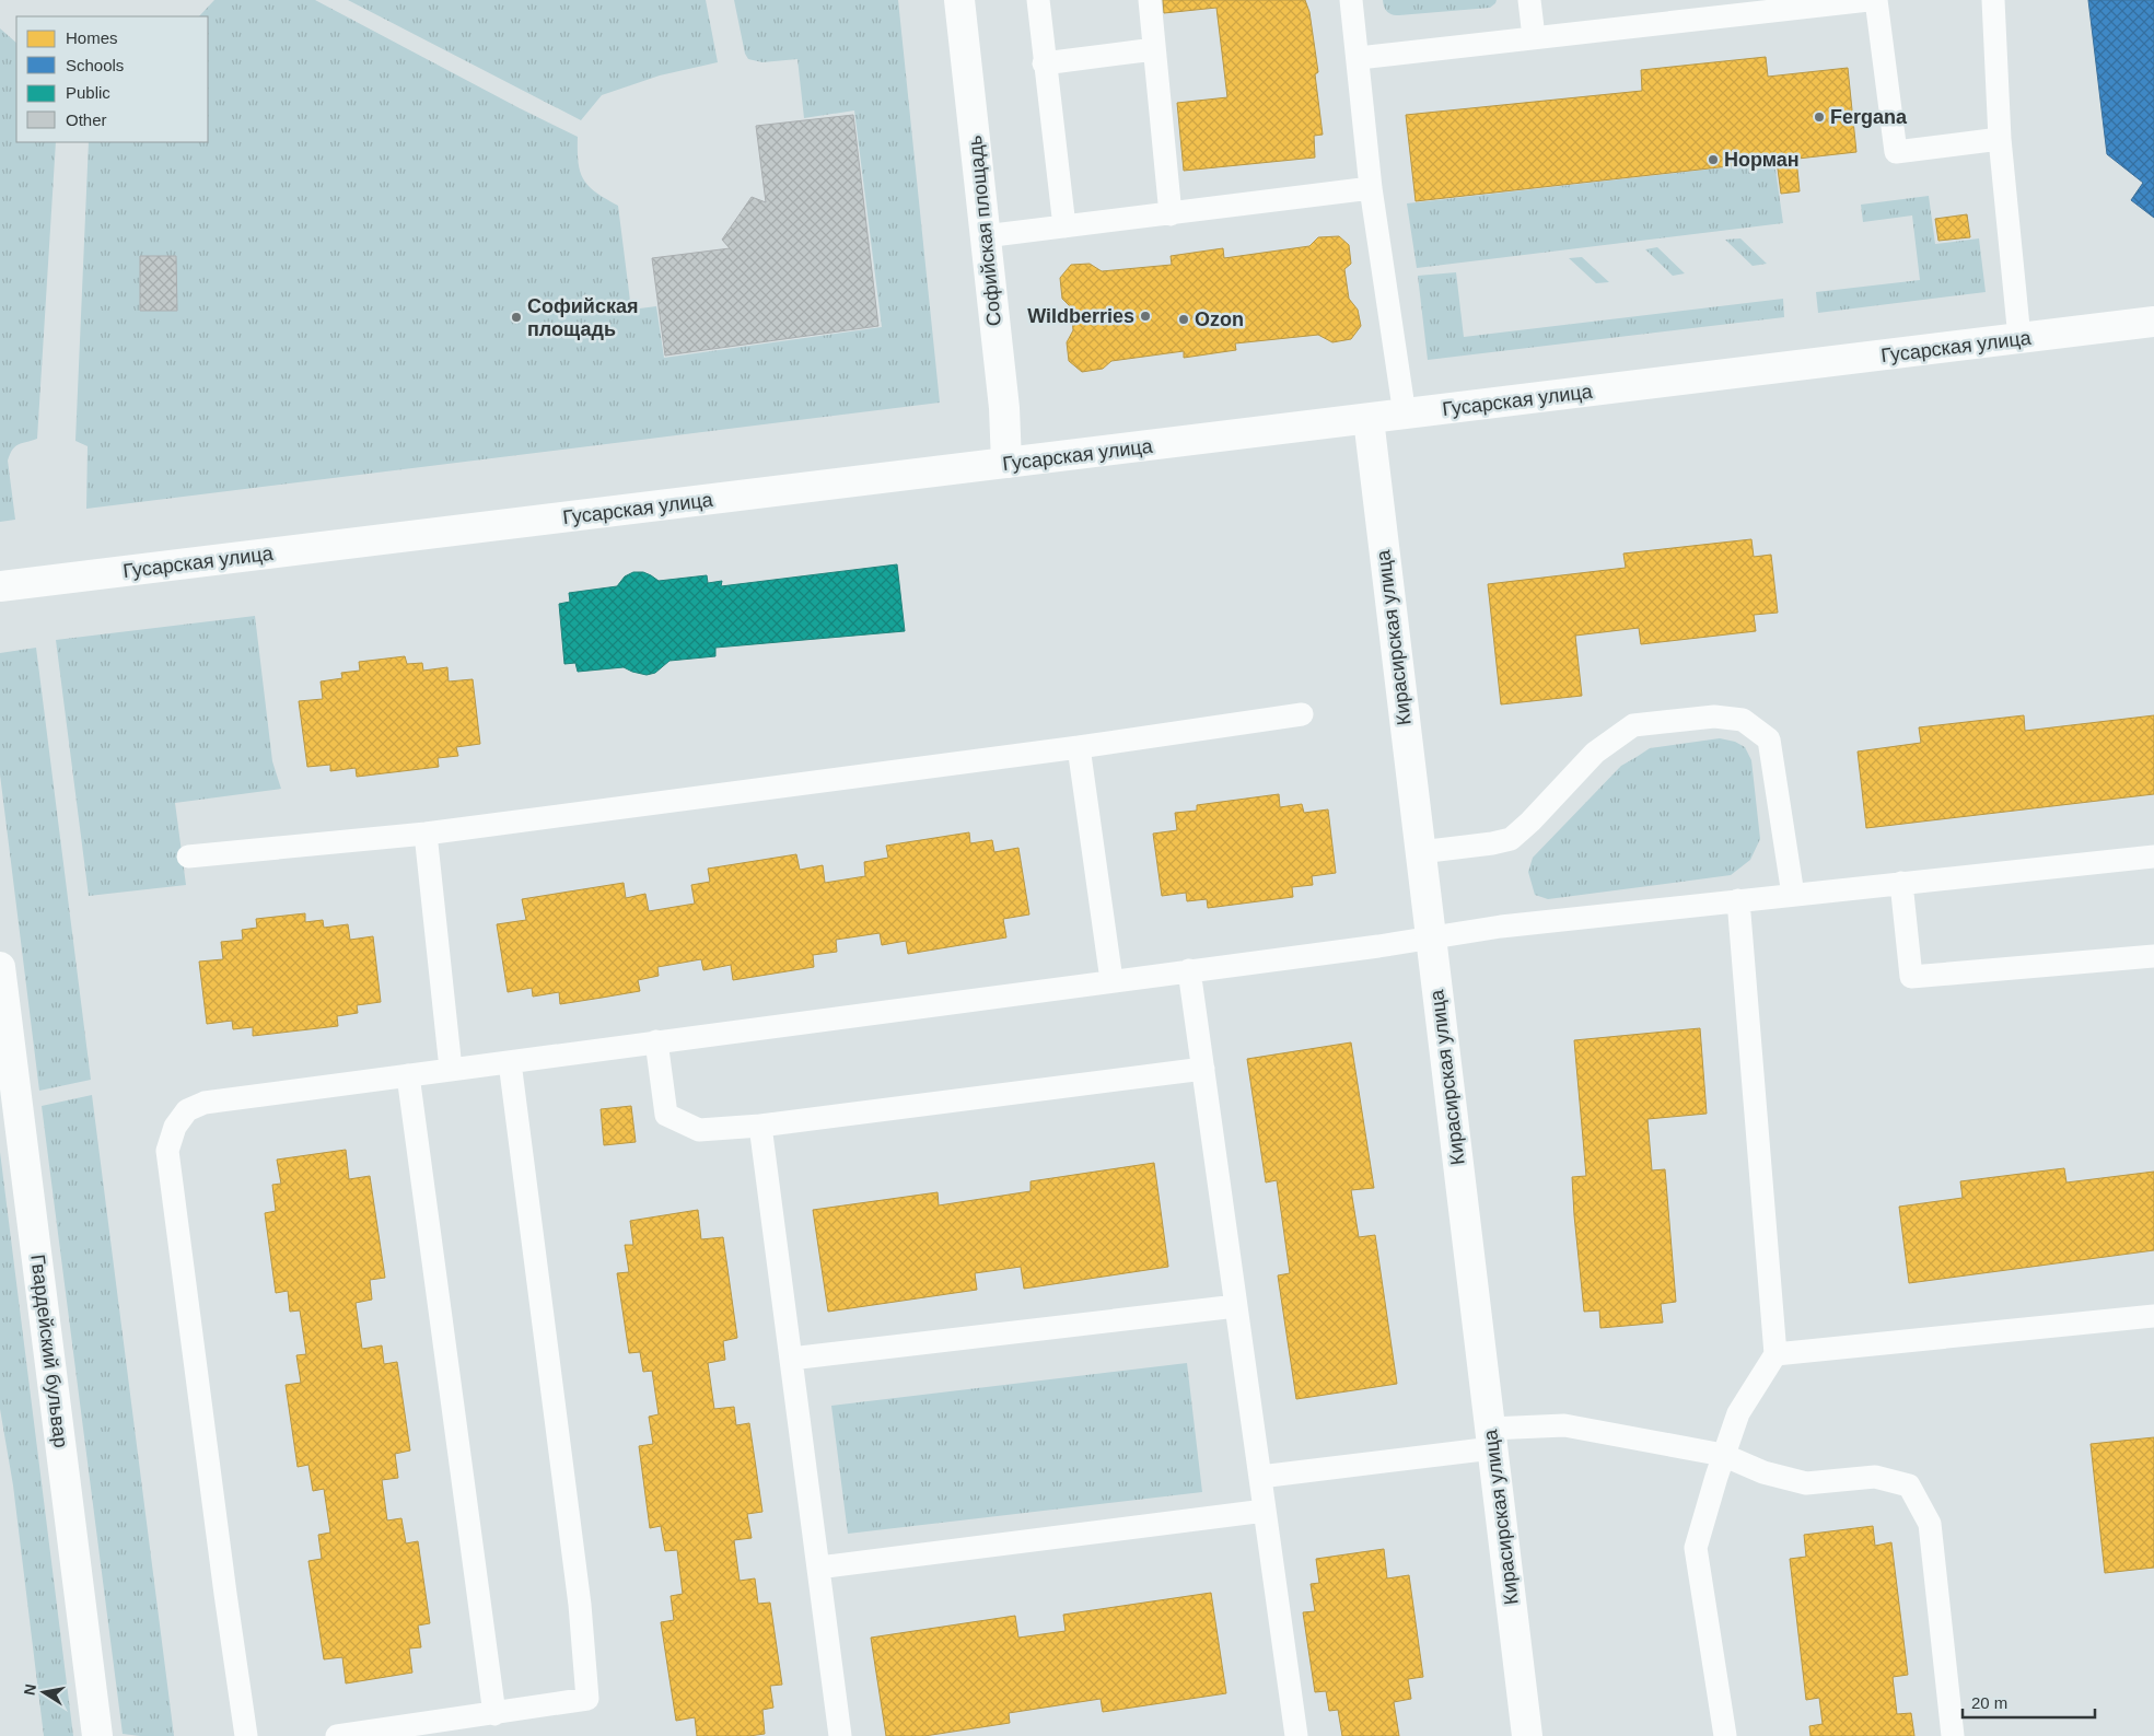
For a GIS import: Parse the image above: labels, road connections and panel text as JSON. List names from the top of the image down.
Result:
{
  "streets": {
    "street": [
      "Софийская площадь",
      "Гусарская улица",
      "Кирасирская улица",
      "Гвардейский бульвар"
    ]
  },
  "crossings": [
    ["Софийская площадь", "Гусарская улица"],
    ["Гусарская улица", "Кирасирская улица"]
  ],
  "places": [
    "Fergana",
    "Норман",
    "Wildberries",
    "Софийская площадь",
    "Ozon"
  ],
  "legend": [
    "Homes",
    "Schools",
    "Public",
    "Other"
  ],
  "scale_bar": "20 m",
  "north": "left"
}
